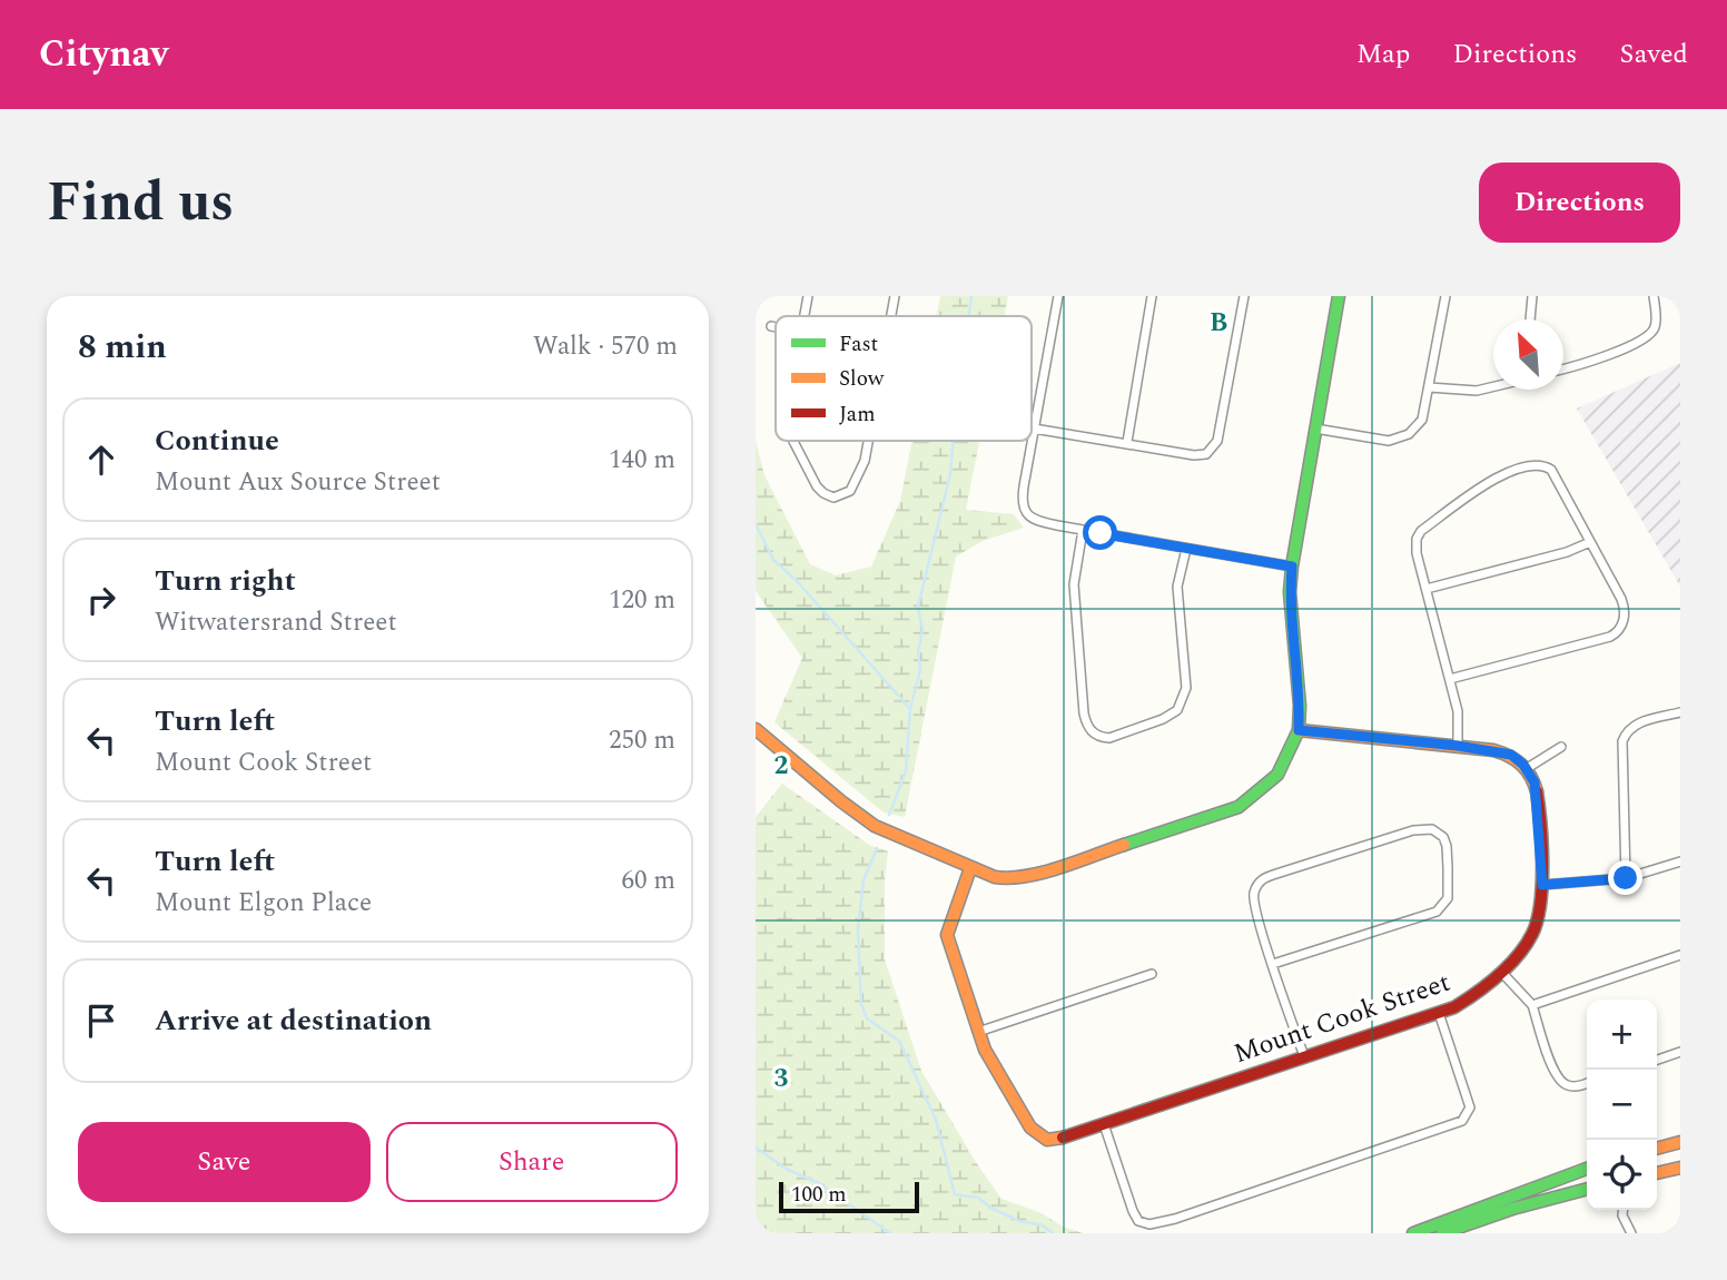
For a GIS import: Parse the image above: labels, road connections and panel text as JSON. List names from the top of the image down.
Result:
{
  "streets": {
    "street": ["Mount Cook Street"]
  },
  "legend": ["Fast", "Slow", "Jam"],
  "scale_bar": "100 m",
  "north": "top left",
  "page": {
    "header": "Citynav",
    "nav": ["Map", "Directions", "Saved"],
    "title": "Find us",
    "buttons": [
      "Directions",
      ["Save", "Share"]
    ],
    "heading": ["8 min", "Walk · 570 m"],
    "list": [
      ["Continue", "Mount Aux Source Street", "140 m"],
      ["Turn right", "Witwatersrand Street", "120 m"],
      ["Turn left", "Mount Cook Street", "250 m"],
      ["Turn left", "Mount Elgon Place", "60 m"],
      "Arrive at destination"
    ],
    "map_buttons": ["+", "−"],
    "scale": "100 m"
  },
  "grid": {
    "columns": ["B"],
    "rows": ["2", "3"]
  }
}
